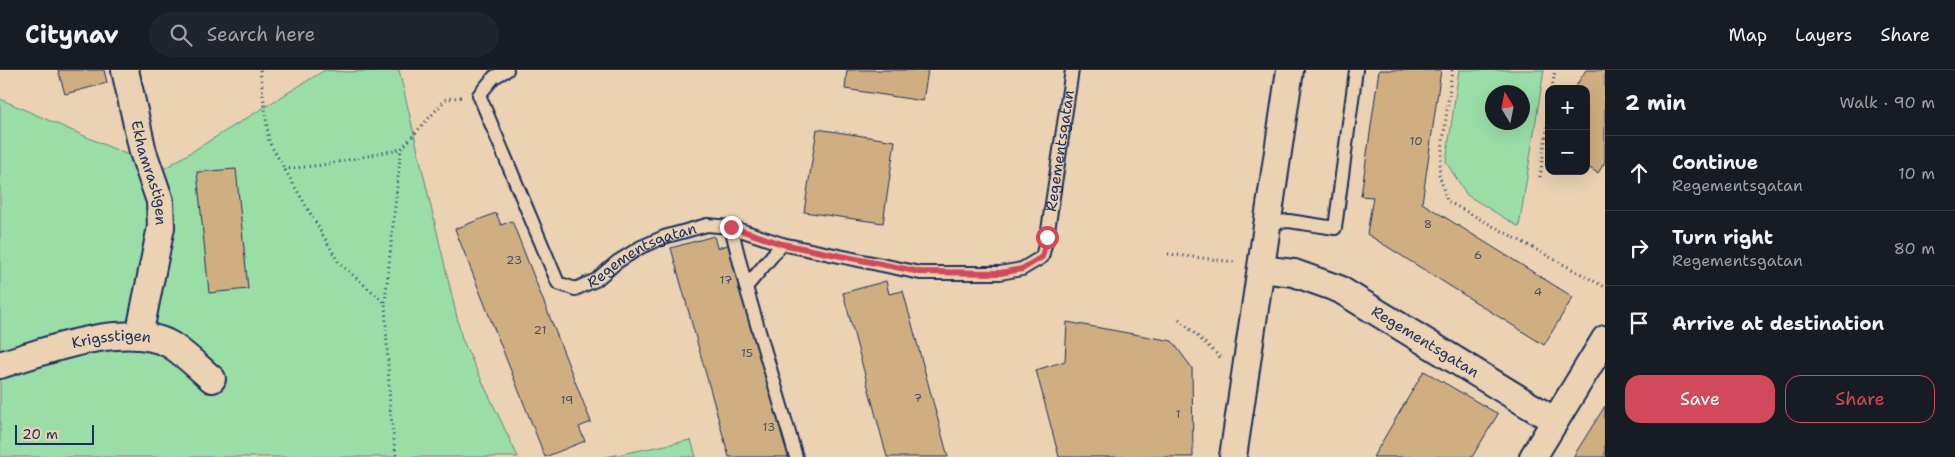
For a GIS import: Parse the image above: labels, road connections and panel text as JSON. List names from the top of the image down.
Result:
{
  "streets": {
    "street": ["Regementsgatan", "Ekhamrastigen", "Krigsstigen"]
  },
  "crossings": [
    ["Ekhamrastigen", "Krigsstigen"]
  ],
  "house_numbers": [
    "10",
    "8",
    "6",
    "23",
    "17",
    "4",
    "21",
    "15",
    "7",
    "19",
    "1",
    "13"
  ],
  "scale_bar": "20 m",
  "north": "top",
  "page": {
    "header": "Citynav",
    "search": "Search here",
    "nav": ["Map", "Layers", "Share"],
    "heading": ["2 min", "Walk · 90 m"],
    "map_buttons": ["+", "−"],
    "list": [
      ["Continue", "Regementsgatan", "10 m"],
      ["Turn right", "Regementsgatan", "80 m"],
      "Arrive at destination"
    ],
    "buttons": ["Save", "Share"],
    "scale": "20 m"
  }
}
